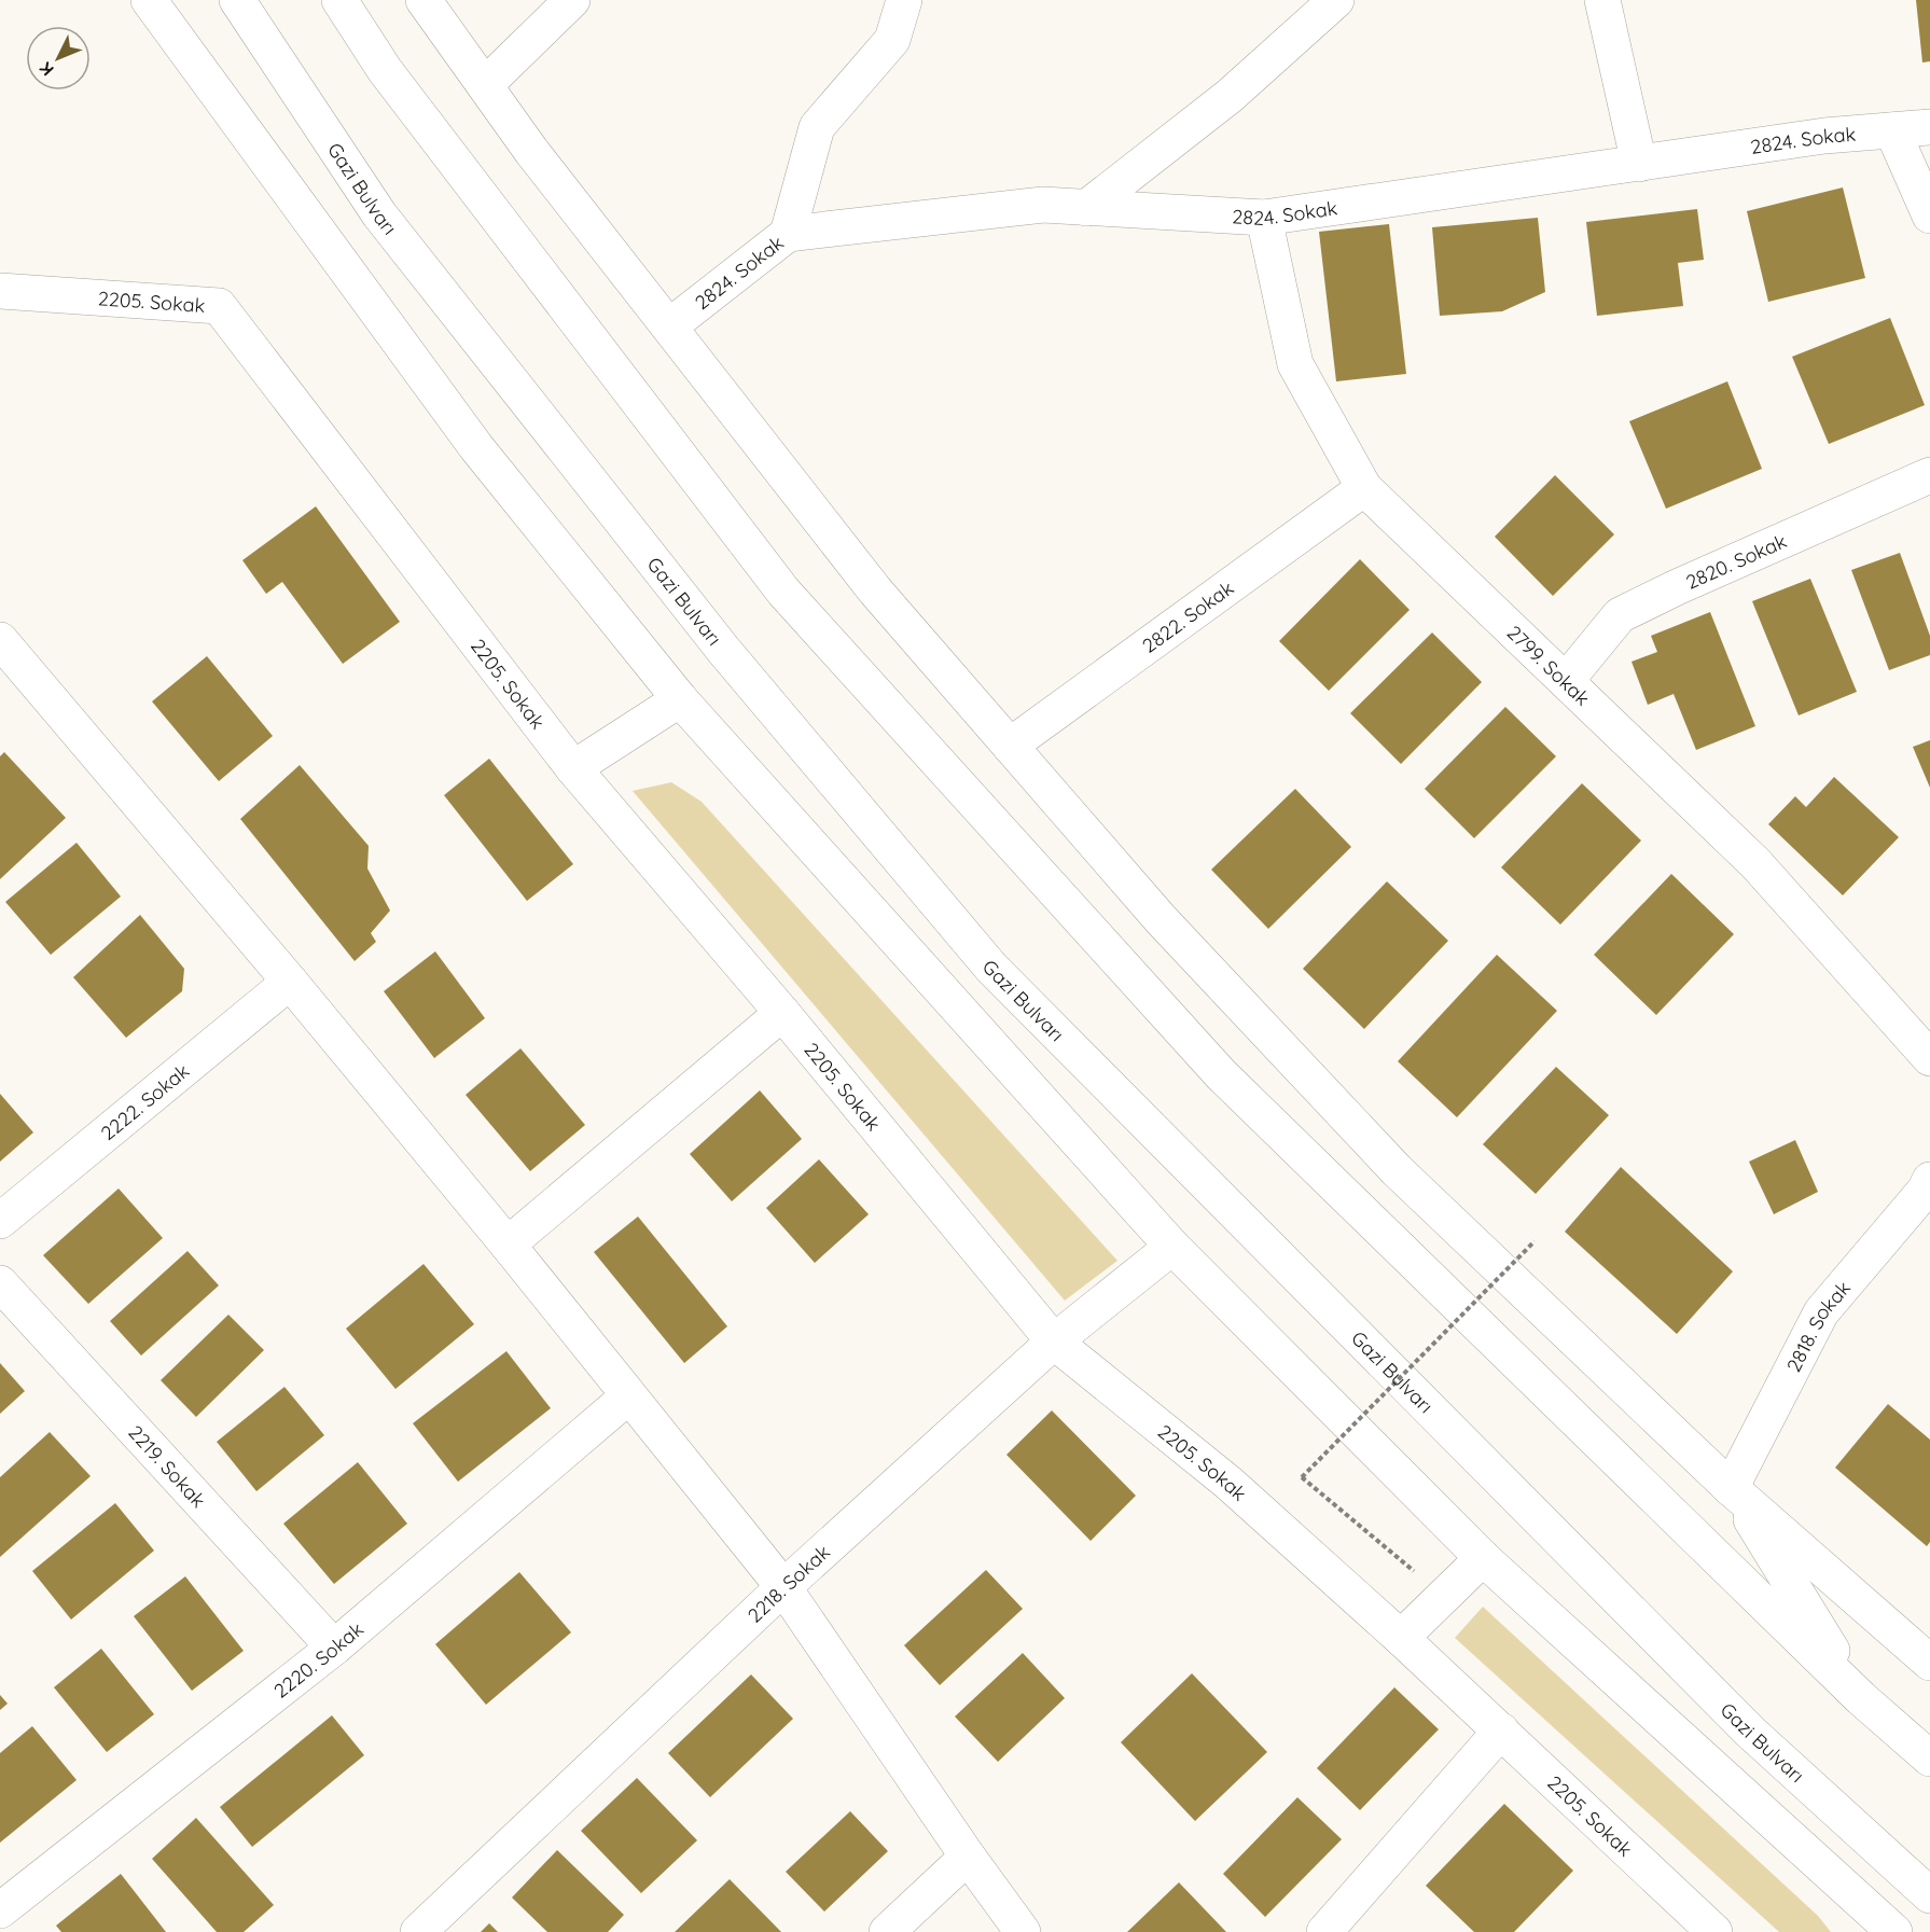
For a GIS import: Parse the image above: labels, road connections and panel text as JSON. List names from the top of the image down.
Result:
{
  "streets": {
    "main road": [
      "2824. Sokak",
      "Gazi Bulvarı",
      "2205. Sokak",
      "2820. Sokak",
      "2822. Sokak",
      "2799. Sokak",
      "2222. Sokak",
      "2818. Sokak",
      "2219. Sokak",
      "2218. Sokak",
      "2220. Sokak"
    ]
  },
  "crossings": [
    ["2824. Sokak", "2799. Sokak"],
    ["2205. Sokak", "2218. Sokak"],
    ["2820. Sokak", "2799. Sokak"],
    ["2822. Sokak", "2799. Sokak"],
    ["2219. Sokak", "2220. Sokak"]
  ],
  "north": "bottom left"
}
